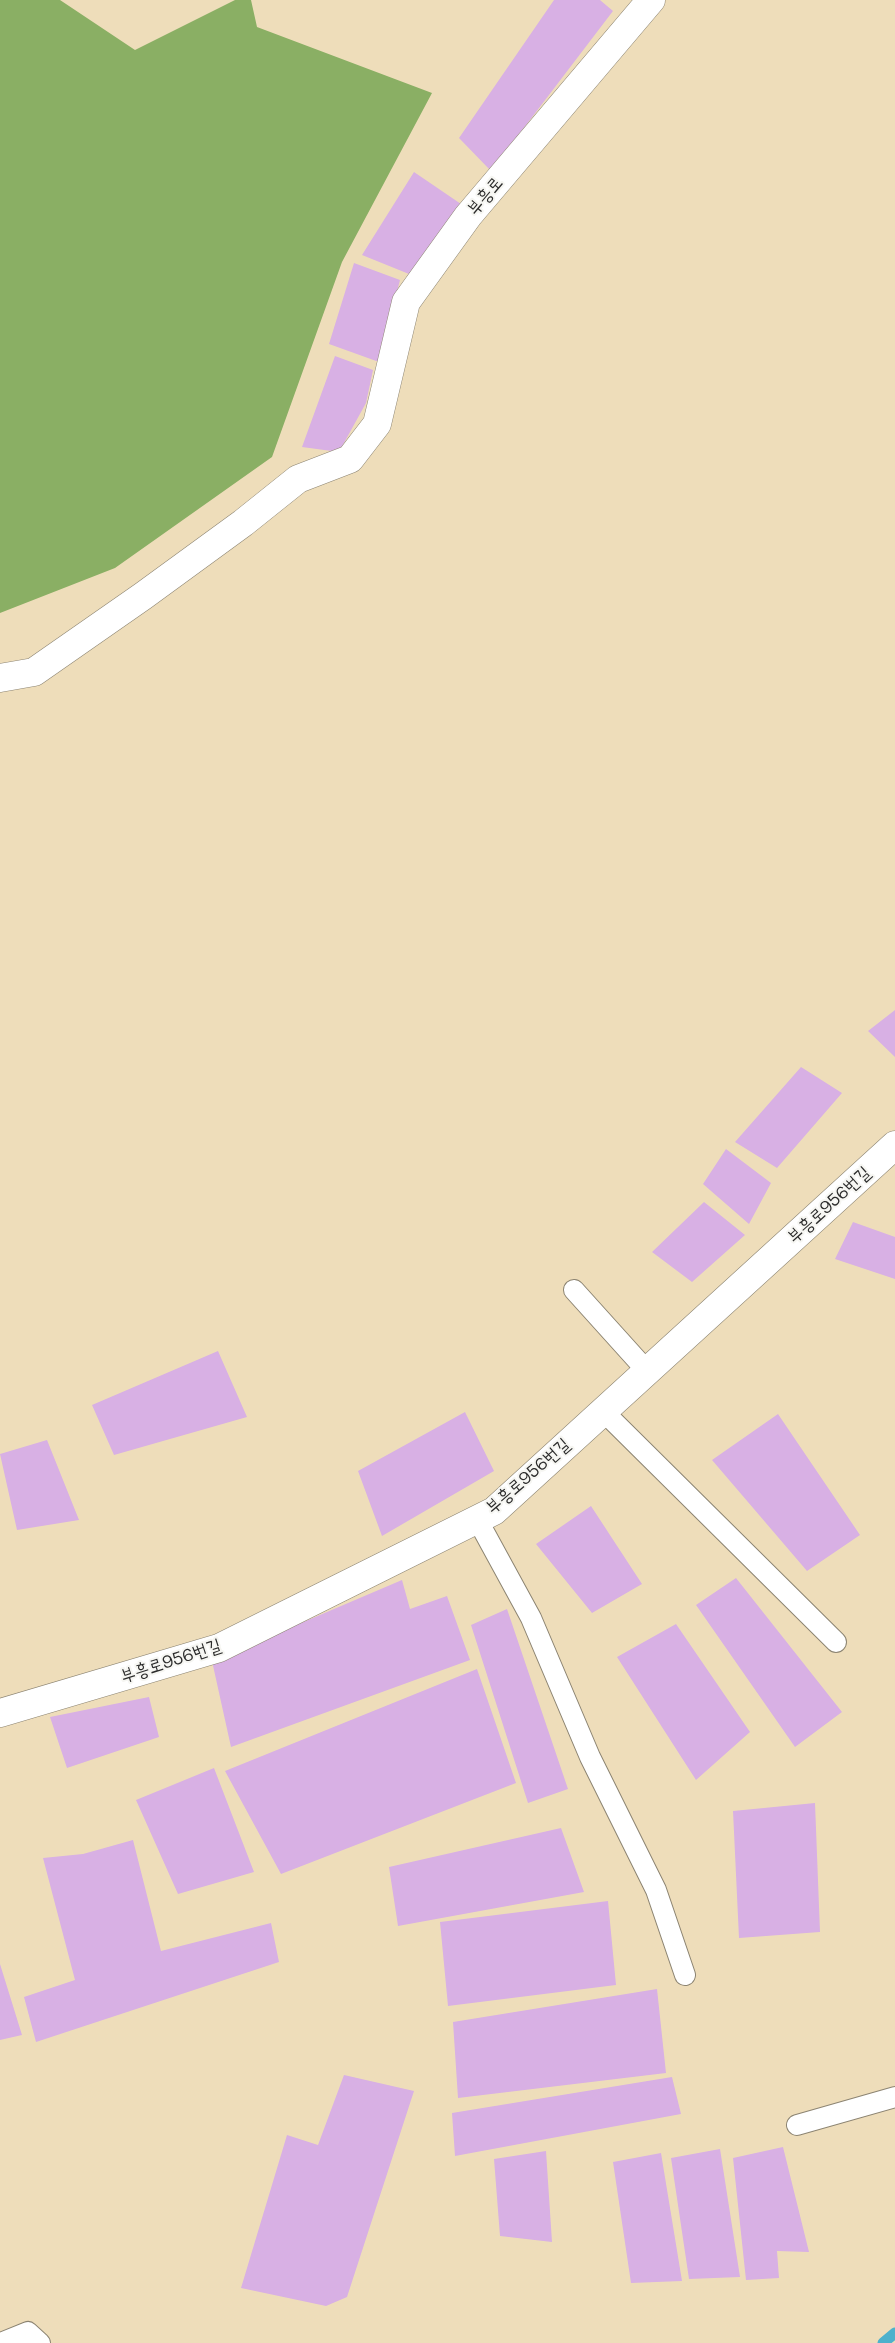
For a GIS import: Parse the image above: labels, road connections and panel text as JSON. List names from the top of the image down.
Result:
{
  "streets": {
    "street": ["부흥로", "부흥로956번길"]
  }
}
